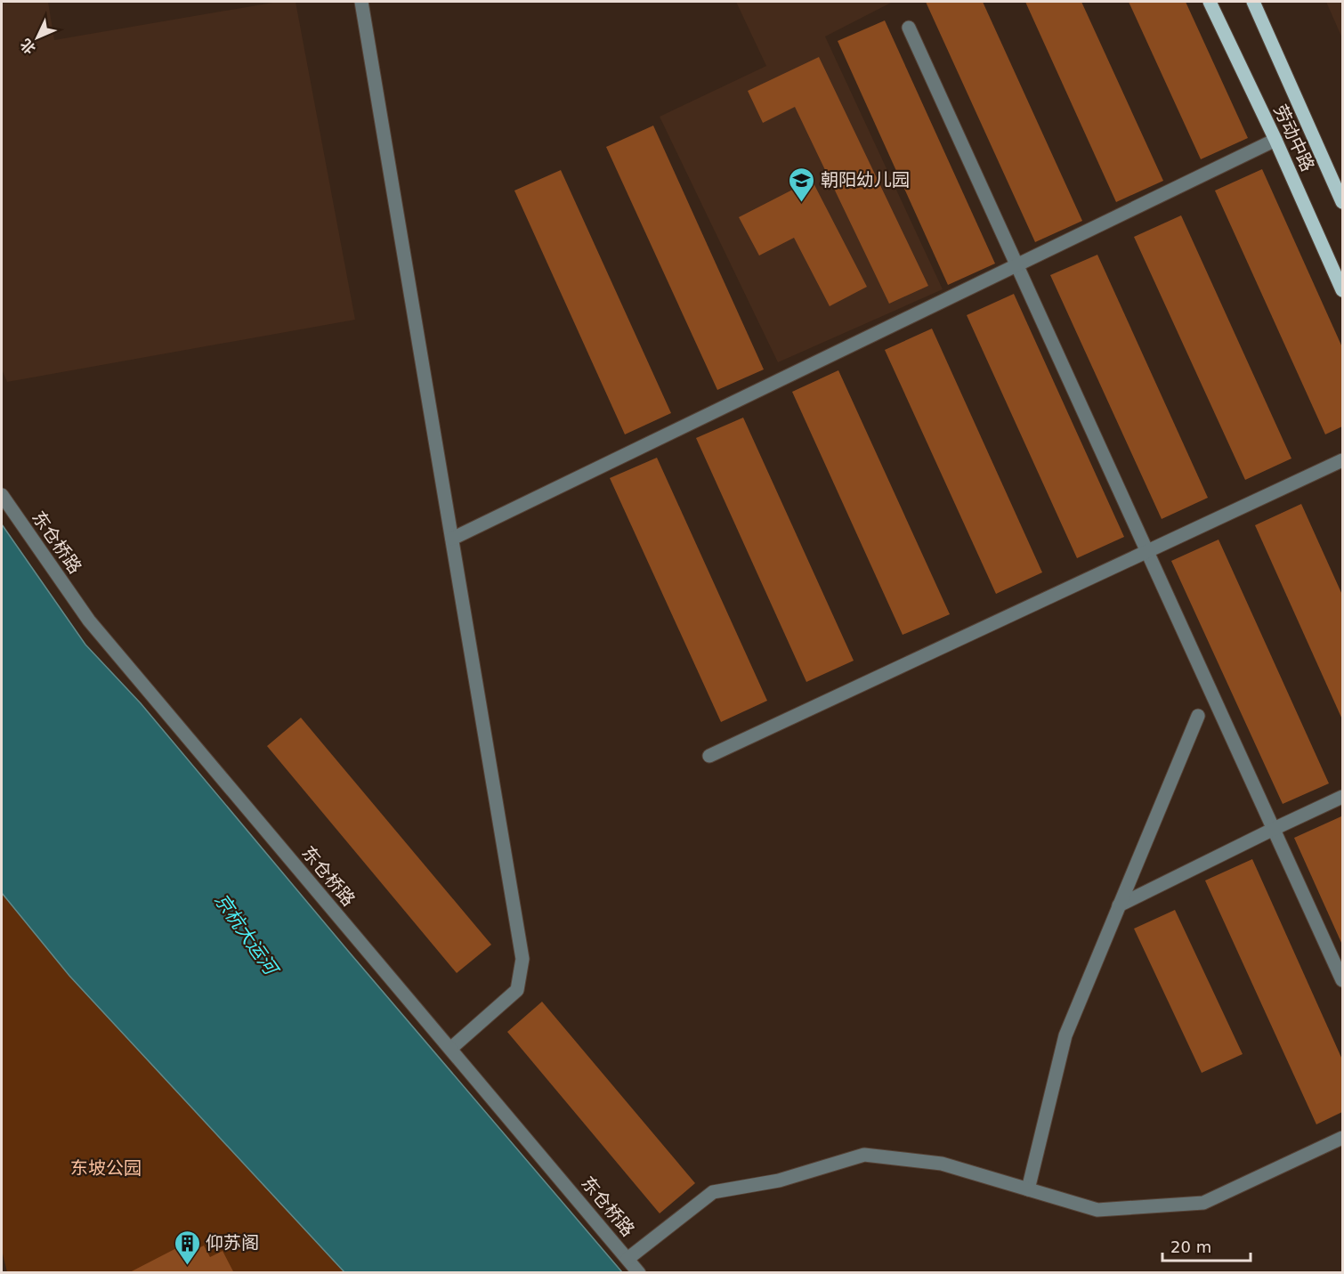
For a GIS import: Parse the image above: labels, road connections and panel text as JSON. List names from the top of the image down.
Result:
{
  "streets": {
    "main road": ["劳动中路"],
    "lane": ["东仓桥路"]
  },
  "water": ["京杭大运河"],
  "parks": ["东坡公园"],
  "places": {
    "school or university": ["朝阳幼儿园"],
    "building": ["仰苏阁"]
  },
  "scale_bar": "20 m",
  "north": "bottom left"
}
